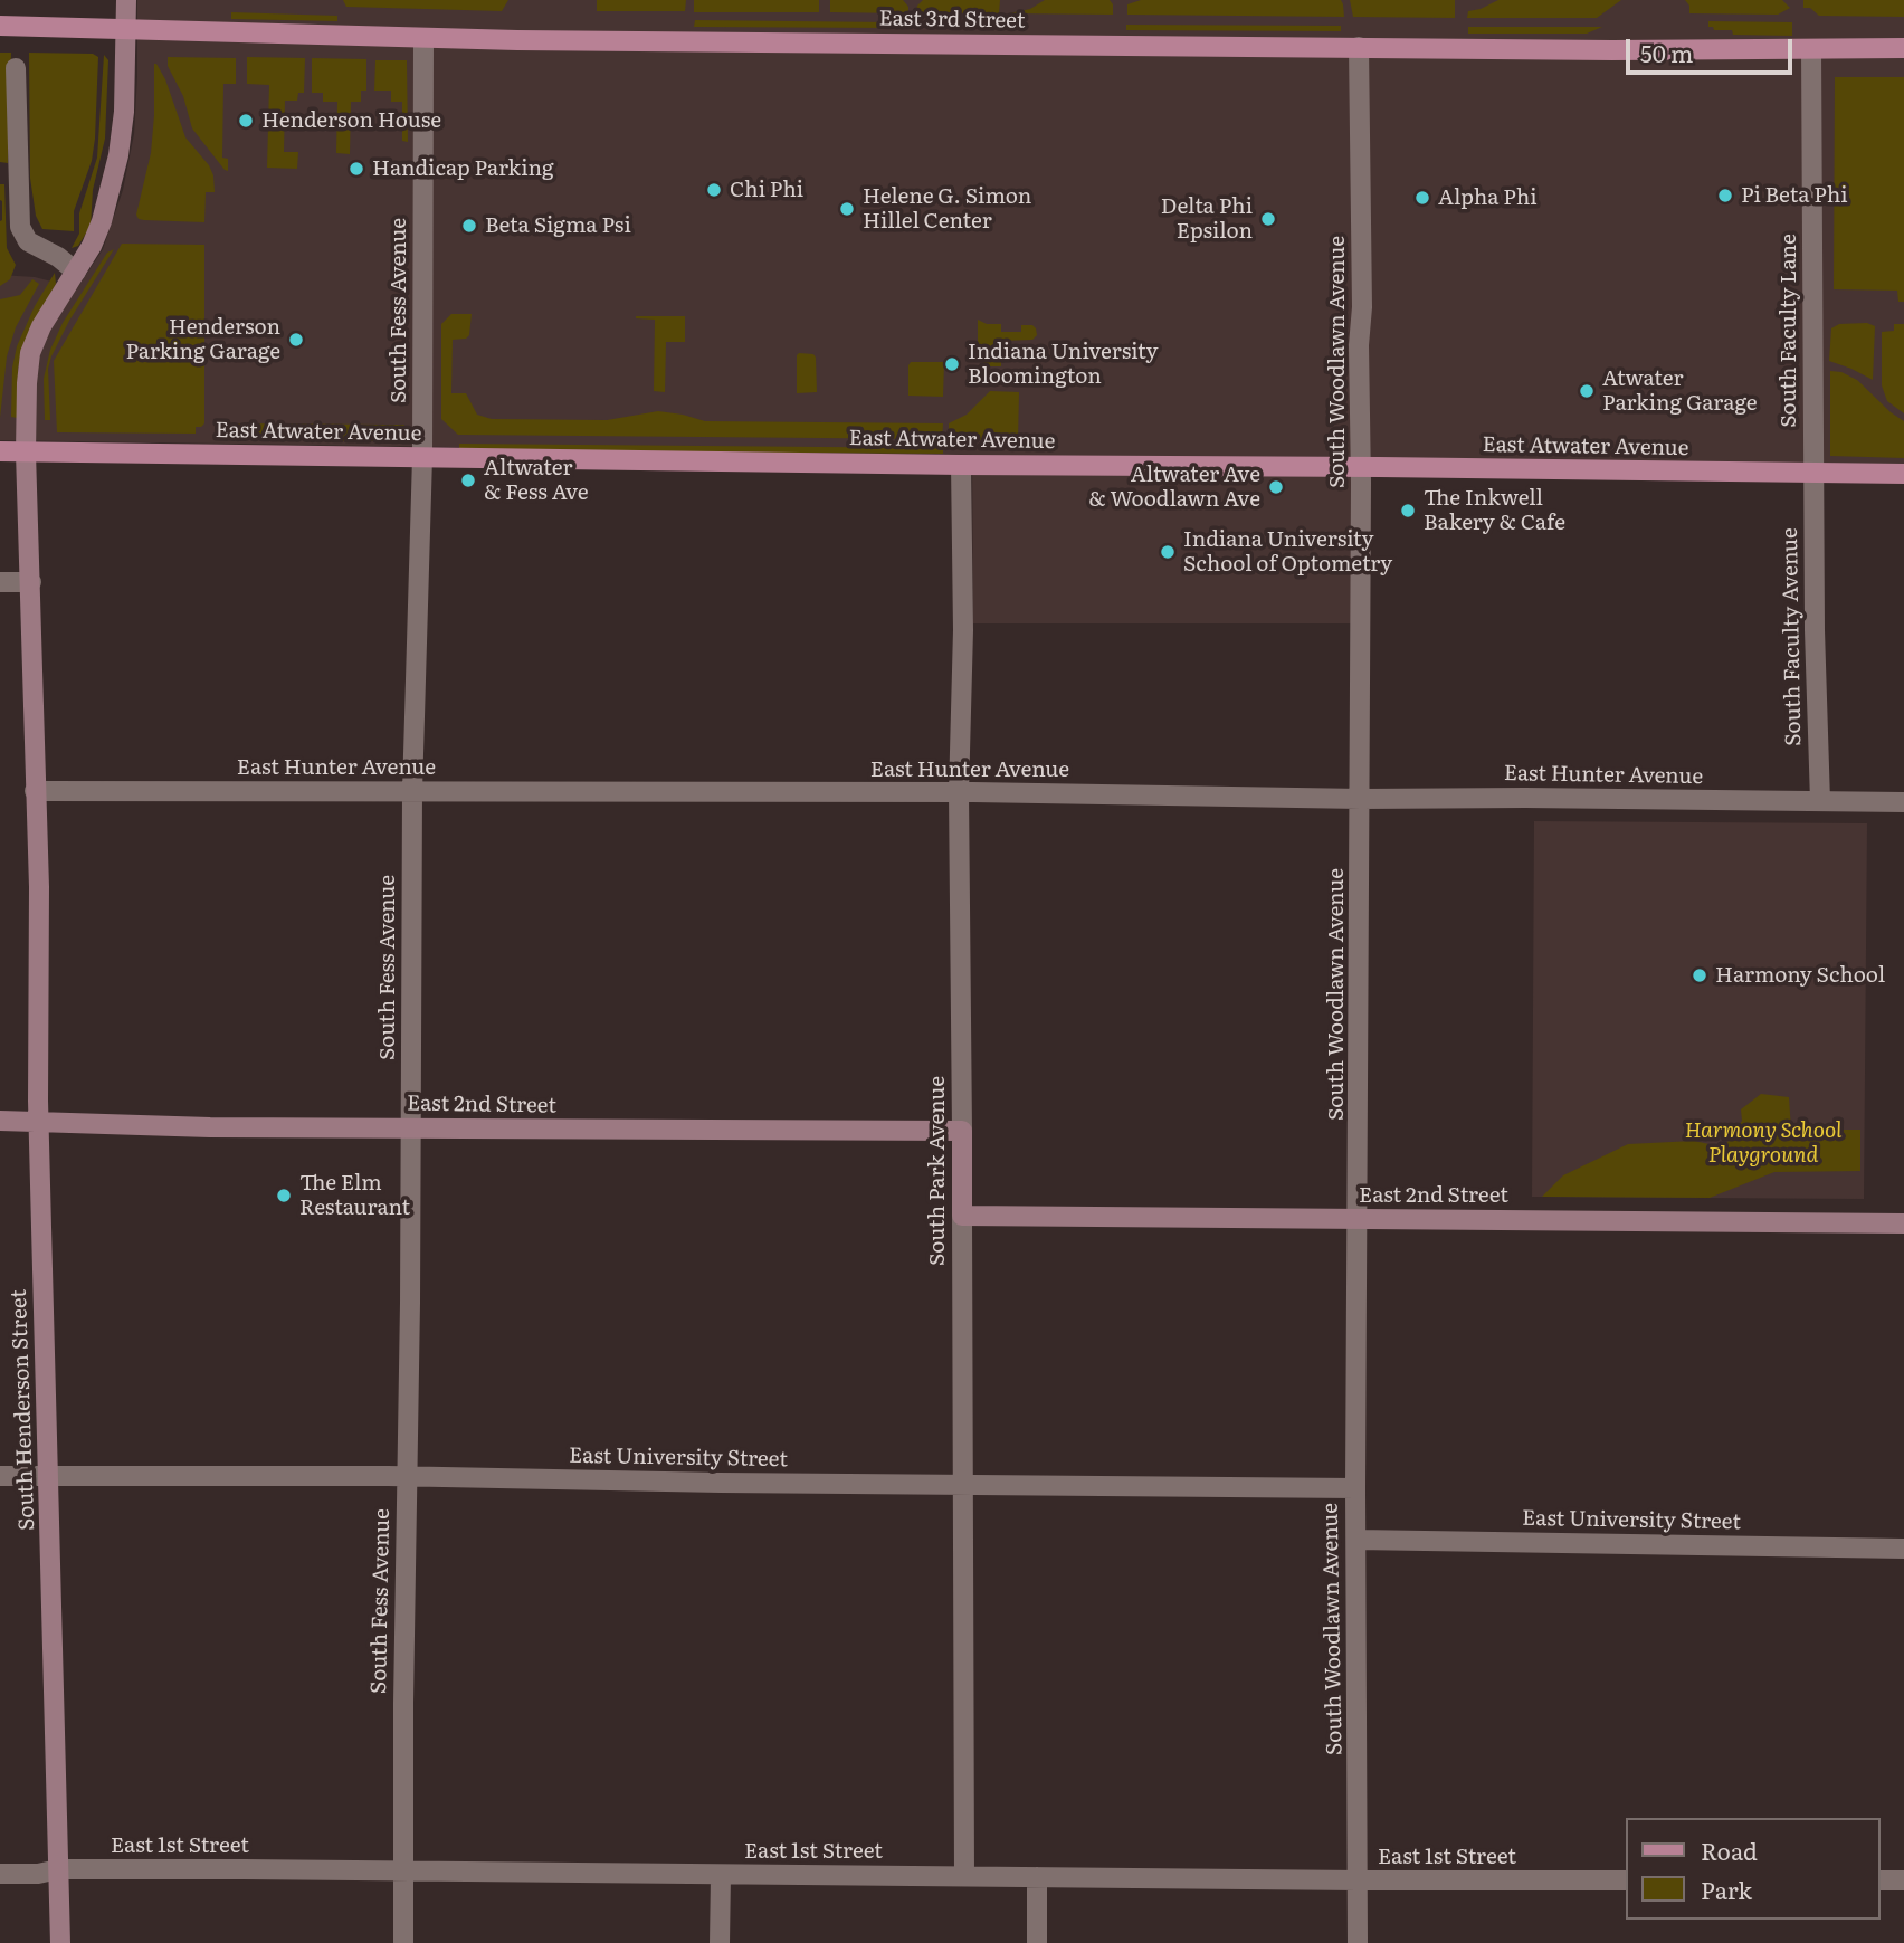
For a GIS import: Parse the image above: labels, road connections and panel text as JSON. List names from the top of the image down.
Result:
{
  "streets": {
    "main road": ["East 3rd Street", "East Atwater Avenue"],
    "street": [
      "South Fess Avenue",
      "South Faculty Lane",
      "South Woodlawn Avenue",
      "South Faculty Avenue",
      "East Hunter Avenue",
      "East 2nd Street",
      "South Park Avenue",
      "South Henderson Street",
      "East University Street",
      "East 1st Street"
    ]
  },
  "crossings": [
    ["East 3rd Street", "South Fess Avenue"],
    ["East 3rd Street", "South Faculty Lane"],
    ["East 3rd Street", "South Woodlawn Avenue"],
    ["East 3rd Street", "South Henderson Street"],
    ["South Fess Avenue", "East Atwater Avenue"],
    ["South Fess Avenue", "East Hunter Avenue"],
    ["South Fess Avenue", "East 2nd Street"],
    ["South Fess Avenue", "East University Street"],
    ["South Fess Avenue", "East 1st Street"],
    ["South Faculty Lane", "East Atwater Avenue"],
    ["South Faculty Lane", "South Faculty Avenue"],
    ["South Woodlawn Avenue", "East Atwater Avenue"],
    ["South Woodlawn Avenue", "East Hunter Avenue"],
    ["South Woodlawn Avenue", "East 2nd Street"],
    ["South Woodlawn Avenue", "East University Street"],
    ["South Woodlawn Avenue", "East 1st Street"],
    ["East Atwater Avenue", "South Faculty Avenue"],
    ["East Atwater Avenue", "South Park Avenue"],
    ["East Atwater Avenue", "South Henderson Street"],
    ["South Faculty Avenue", "East Hunter Avenue"],
    ["East Hunter Avenue", "South Park Avenue"],
    ["East Hunter Avenue", "South Henderson Street"],
    ["East 2nd Street", "South Park Avenue"],
    ["East 2nd Street", "South Henderson Street"],
    ["South Park Avenue", "East University Street"],
    ["South Park Avenue", "East 1st Street"],
    ["South Henderson Street", "East University Street"],
    ["South Henderson Street", "East 1st Street"]
  ],
  "parks": ["Harmony School Playground"],
  "places": [
    "Henderson House",
    "Handicap Parking",
    "Chi Phi",
    "Pi Beta Phi",
    "Alpha Phi",
    "Helene G. Simon Hillel Center",
    "Delta Phi Epsilon",
    "Beta Sigma Psi",
    "Henderson Parking Garage",
    "Indiana University Bloomington",
    "Atwater Parking Garage",
    "Altwater & Fess Ave",
    "Altwater Ave & Woodlawn Ave",
    "The Inkwell Bakery & Cafe",
    "Indiana University School of Optometry",
    "Harmony School",
    "The Elm Restaurant"
  ],
  "legend": ["Road", "Park"],
  "scale_bar": "50 m"
}
